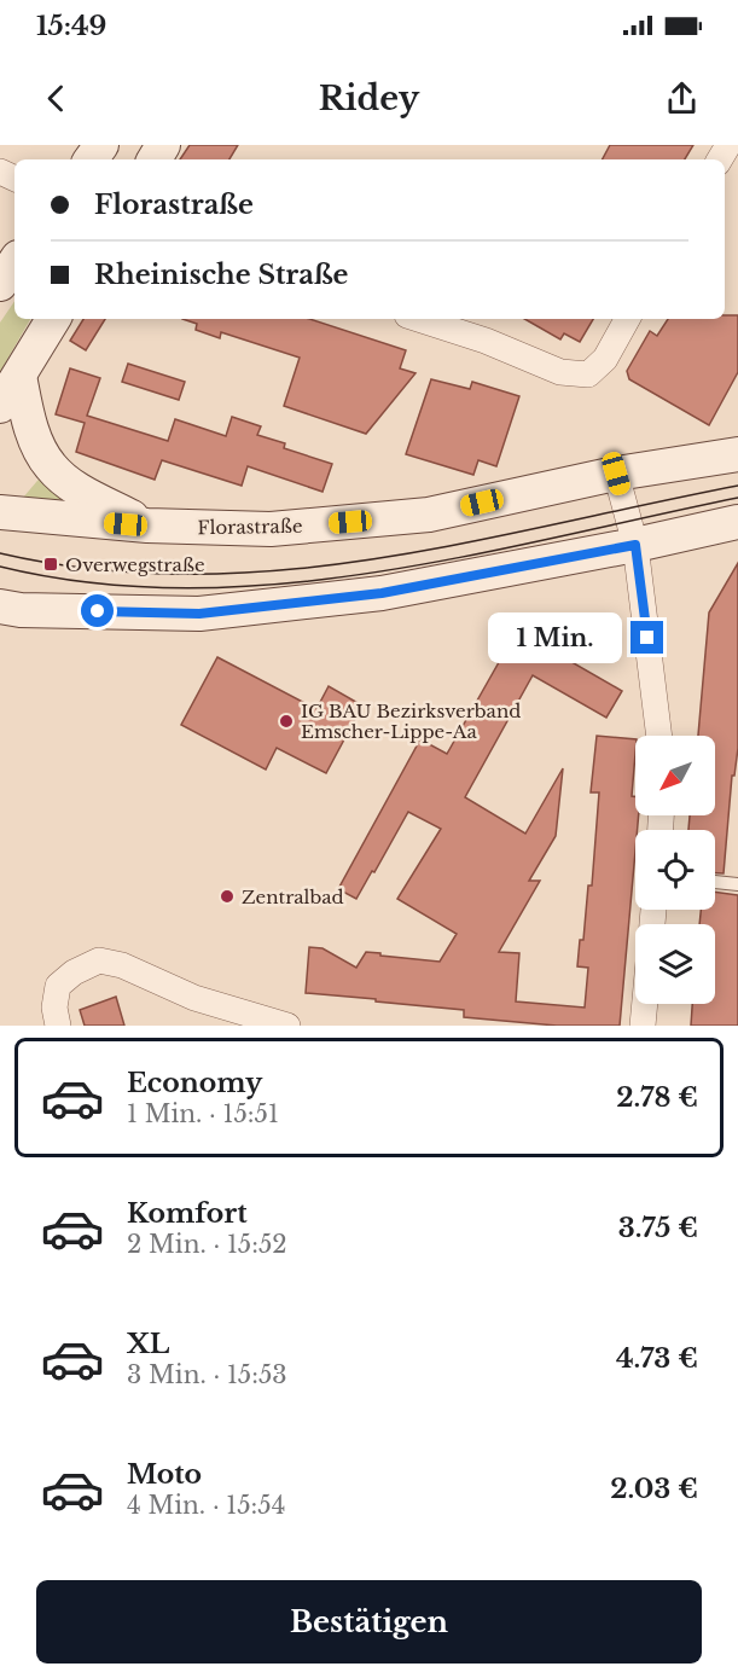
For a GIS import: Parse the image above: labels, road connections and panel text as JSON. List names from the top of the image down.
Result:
{
  "streets": {
    "main road": ["Florastraße"]
  },
  "places": {
    "transit": ["Overwegstraße"],
    "other": ["IG BAU Bezirksverband Emscher-Lippe-Aa", "Zentralbad"]
  },
  "north": "bottom left",
  "page": {
    "status": "15:49",
    "header": "Ridey",
    "banner": ["Florastraße", "Rheinische Straße"],
    "bubble": "1 Min.",
    "list": [
      {
        "name": "Economy",
        "note": "1 Min. · 15:51",
        "value": "2.78 €"
      },
      {
        "name": "Komfort",
        "note": "2 Min. · 15:52",
        "value": "3.75 €"
      },
      {
        "name": "XL",
        "note": "3 Min. · 15:53",
        "value": "4.73 €"
      },
      {
        "name": "Moto",
        "note": "4 Min. · 15:54",
        "value": "2.03 €"
      }
    ],
    "buttons": "Bestätigen"
  }
}
